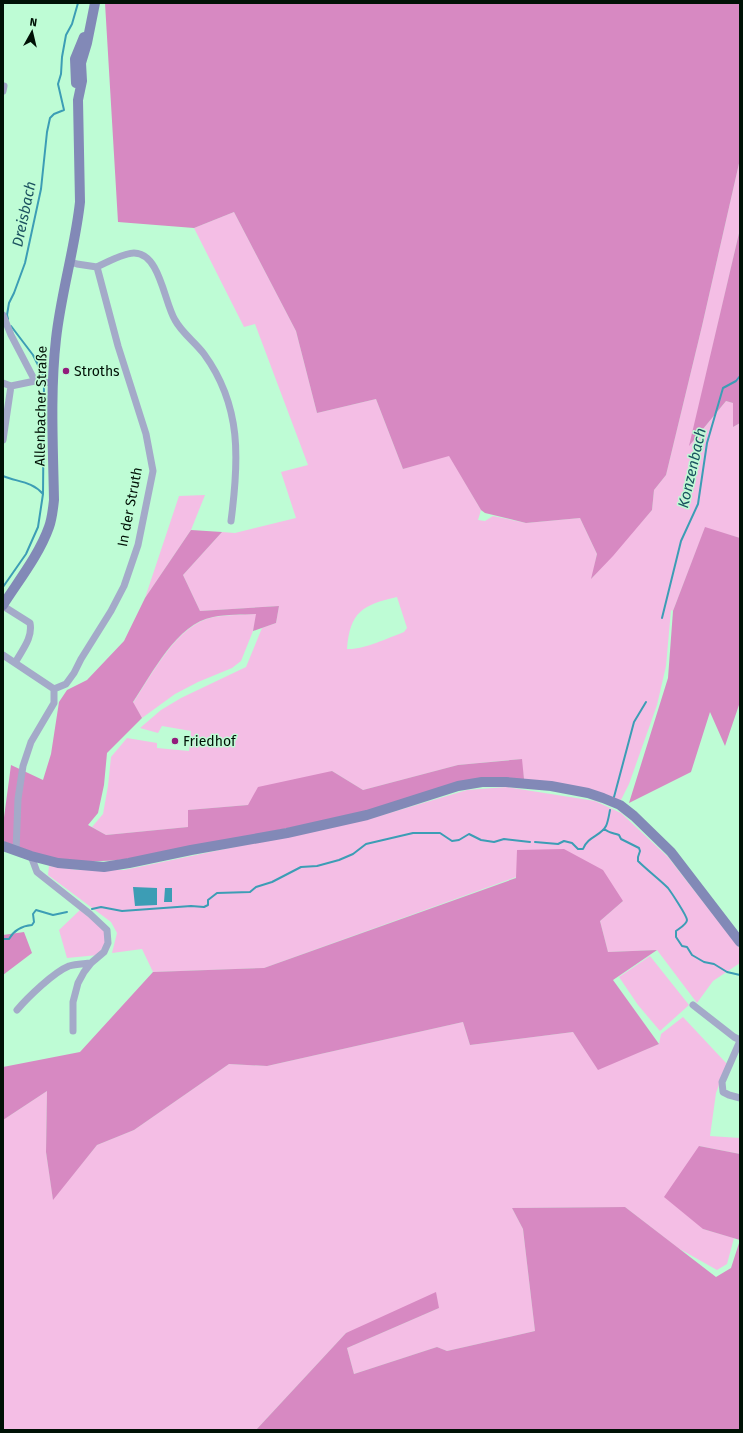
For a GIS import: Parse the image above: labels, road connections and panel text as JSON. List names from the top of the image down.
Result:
{
  "streets": {
    "main road": ["Allenbacher Straße"],
    "street": ["In der Struth"]
  },
  "water": ["Dreisbach", "Konzenbach"],
  "places": ["Stroths", "Friedhof"],
  "north": "top"
}
